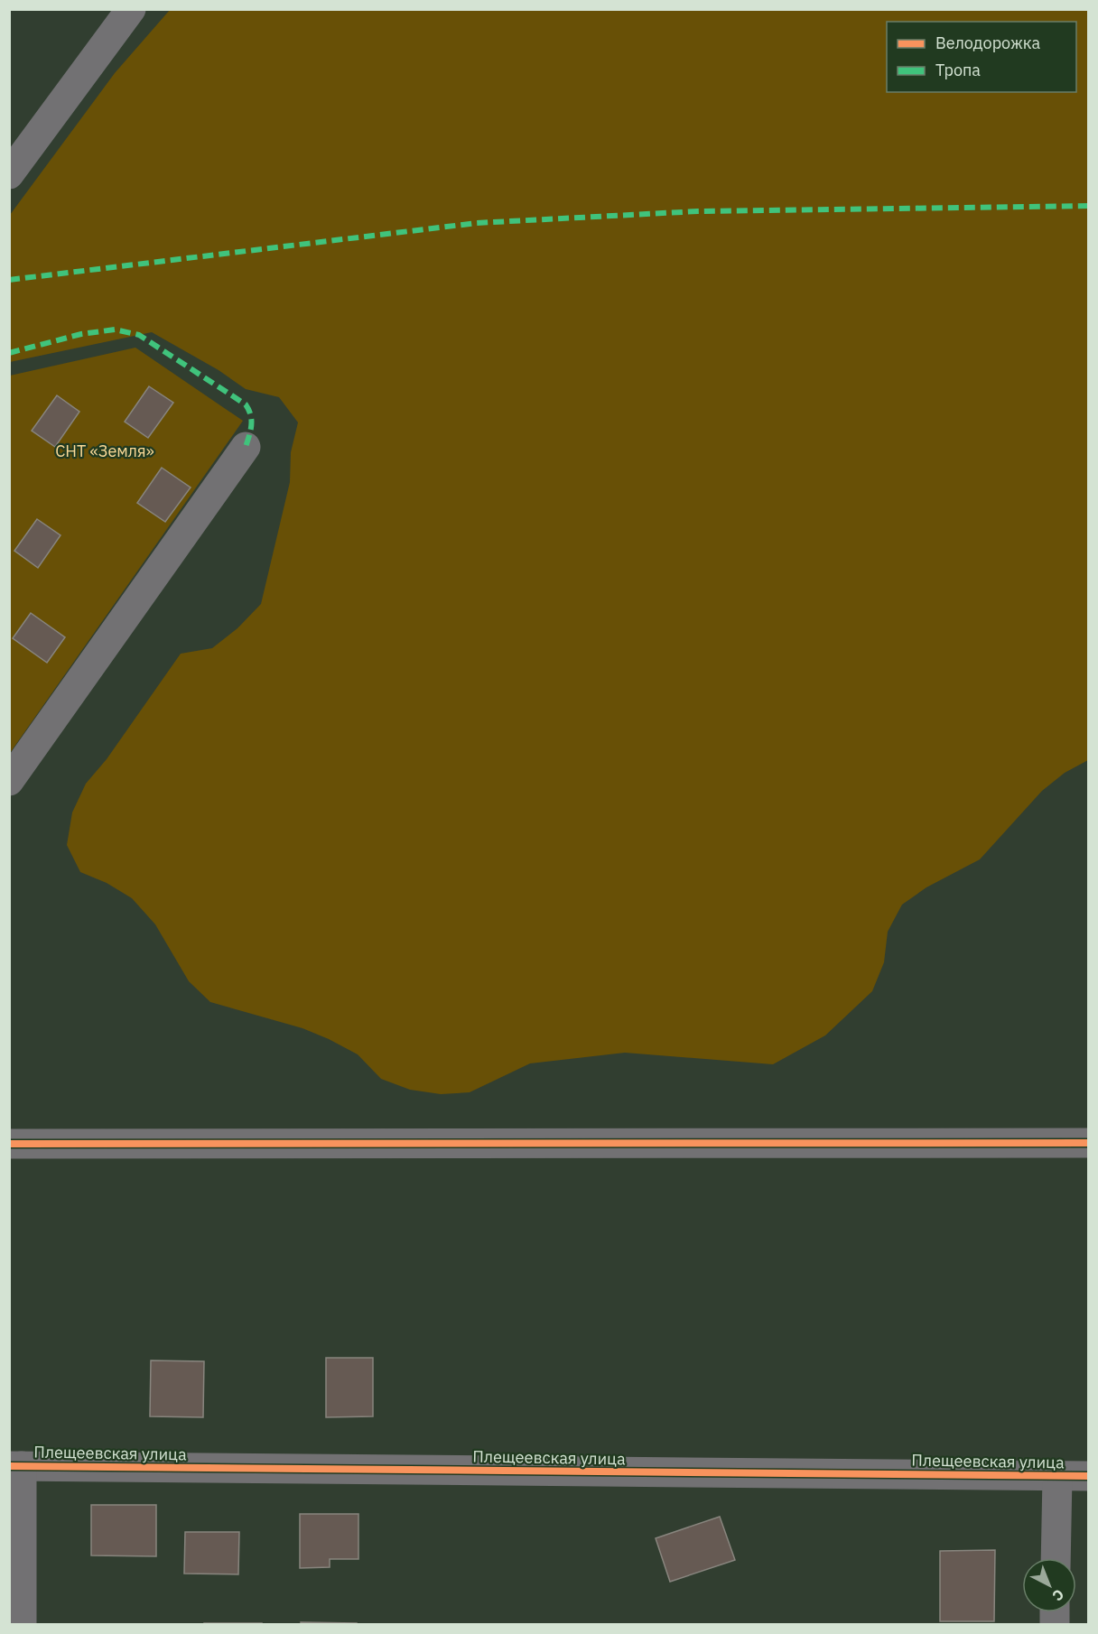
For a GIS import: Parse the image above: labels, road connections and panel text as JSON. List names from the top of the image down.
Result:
{
  "streets": {
    "street": ["Плещеевская улица"]
  },
  "parks": ["СНТ «Земля»"],
  "legend": ["Велодорожка", "Тропа"],
  "north": "bottom right"
}
